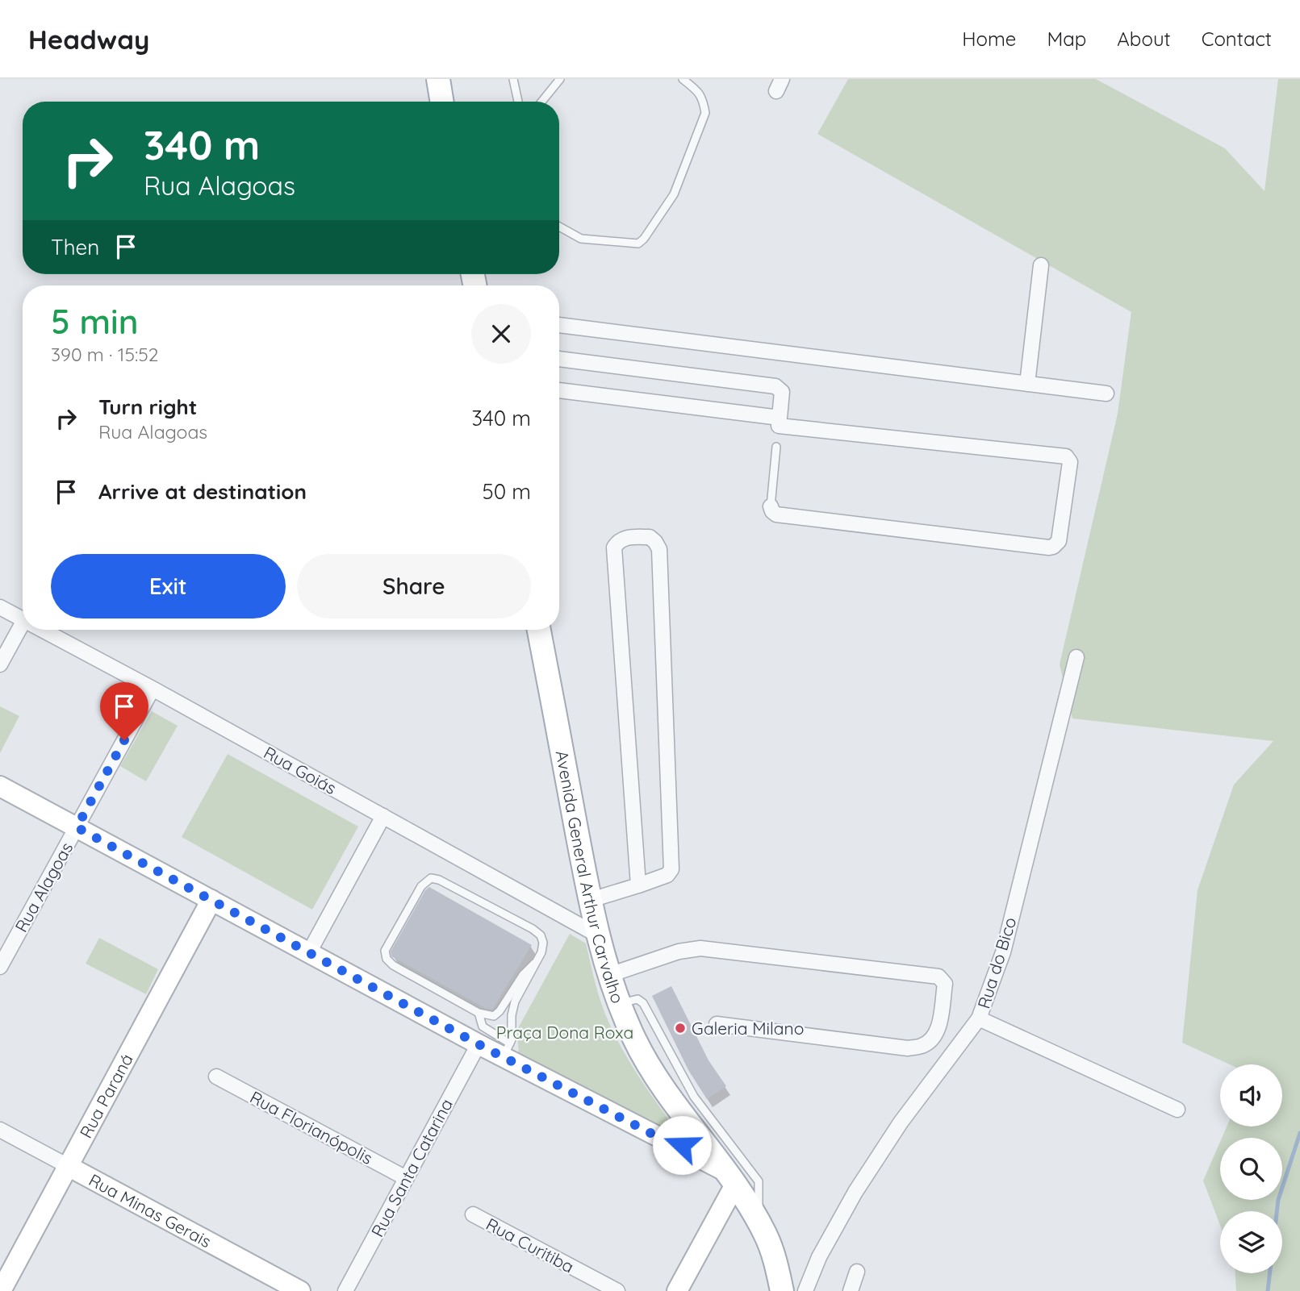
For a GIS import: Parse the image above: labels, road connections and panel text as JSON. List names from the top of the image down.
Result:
{
  "streets": {
    "main road": ["Avenida General Arthur Carvalho", "Rua Paraná", "Rua Minas Gerais"],
    "street": [
      "Rua Goiás",
      "Rua Alagoas",
      "Rua do Bico",
      "Rua Florianópolis",
      "Rua Santa Catarina",
      "Rua Curitiba"
    ]
  },
  "crossings": [
    ["Rua Goiás", "Avenida General Arthur Carvalho"],
    ["Rua Goiás", "Rua Alagoas"],
    ["Rua Paraná", "Rua Minas Gerais"],
    ["Rua Florianópolis", "Rua Santa Catarina"]
  ],
  "parks": ["Praça Dona Roxa"],
  "places": ["Galeria Milano"],
  "page": {
    "header": "Headway",
    "nav": [
      "Home",
      "Map",
      "About",
      "Contact"
    ],
    "turn": ["340 m", "Rua Alagoas"],
    "then": "Then",
    "heading": ["5 min", "390 m · 15:52"],
    "list": [
      {
        "name": "Turn right",
        "note": "Rua Alagoas",
        "value": "340 m"
      },
      {
        "name": "Arrive at destination",
        "value": "50 m"
      }
    ],
    "buttons": ["Exit", "Share"]
  }
}
